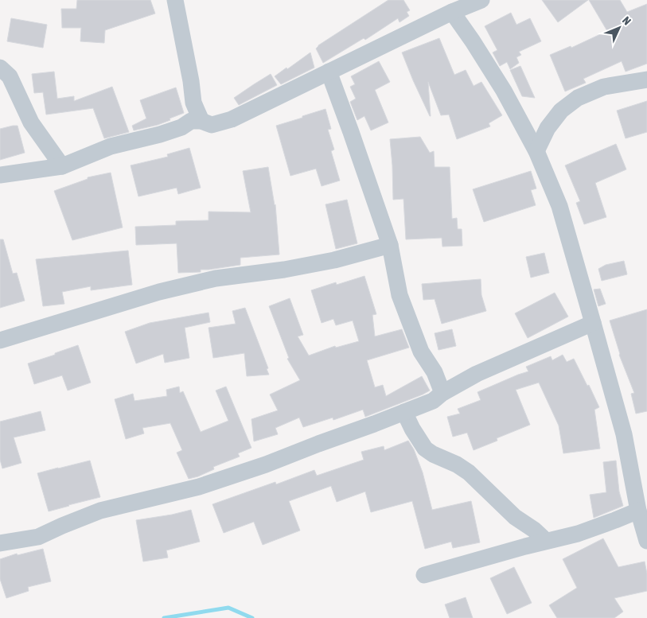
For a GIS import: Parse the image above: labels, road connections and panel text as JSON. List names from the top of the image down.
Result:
{
  "north": "top right"
}
